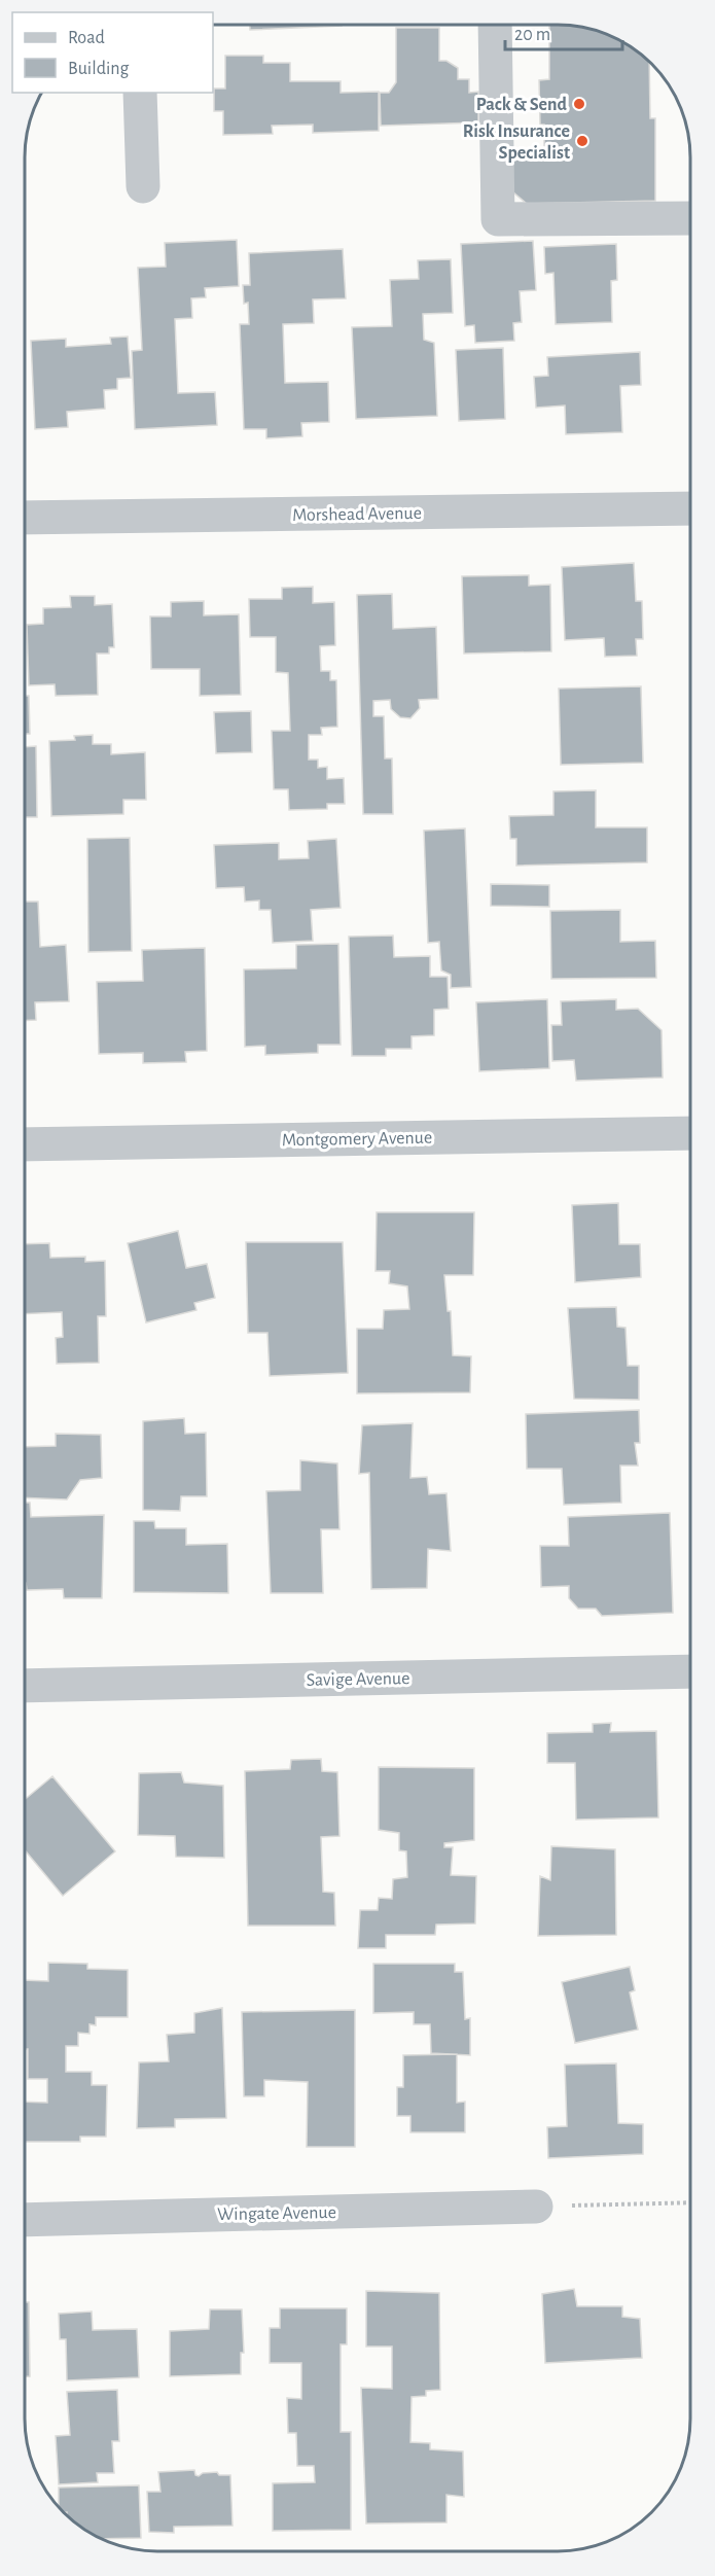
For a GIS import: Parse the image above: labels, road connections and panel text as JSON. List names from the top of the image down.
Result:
{
  "streets": {
    "street": [
      "Morshead Avenue",
      "Montgomery Avenue",
      "Savige Avenue",
      "Wingate Avenue"
    ]
  },
  "places": ["Pack & Send", "Risk Insurance Specialist"],
  "legend": ["Road", "Building"],
  "scale_bar": "20 m"
}
